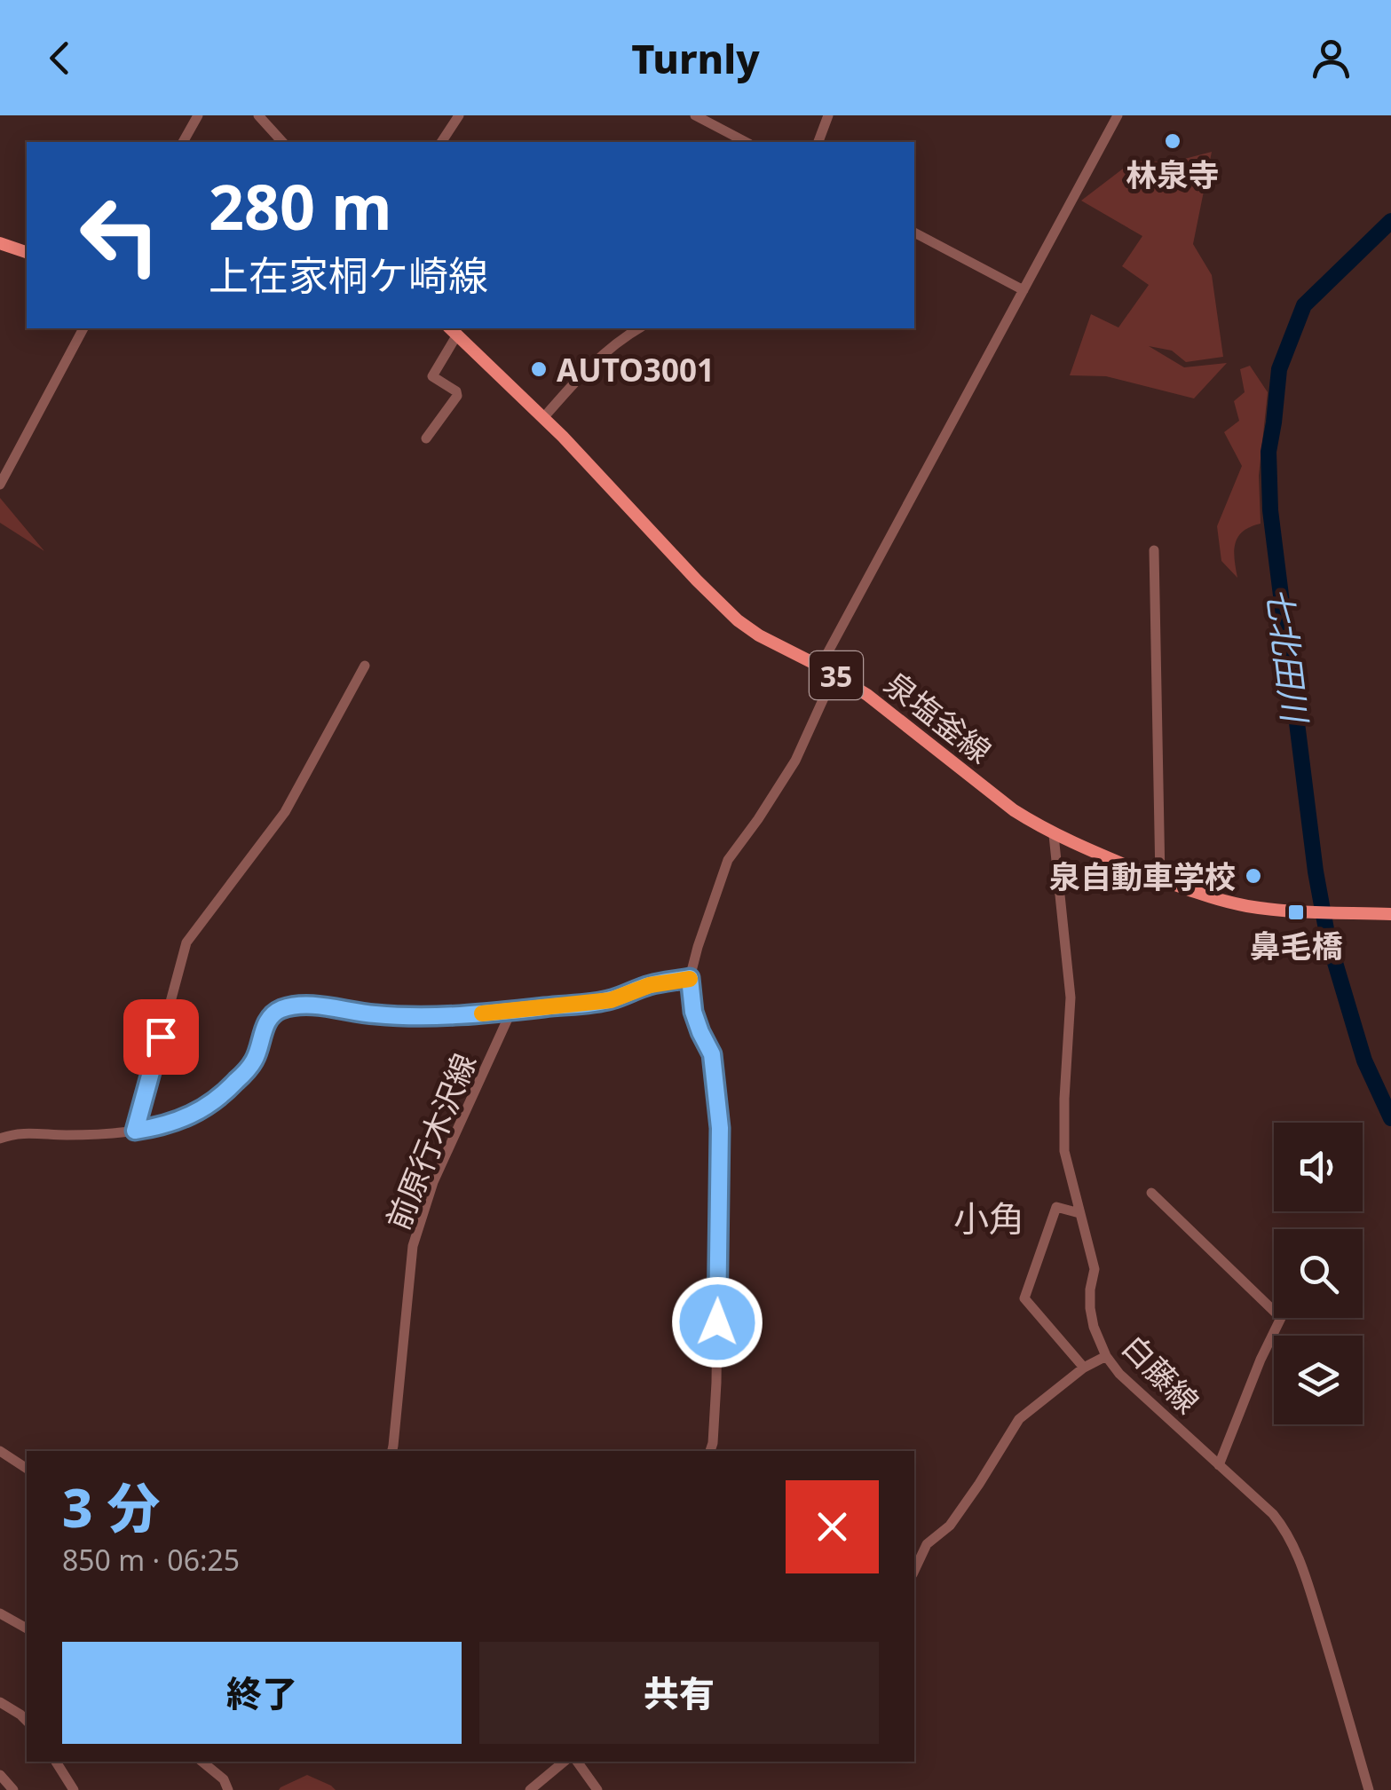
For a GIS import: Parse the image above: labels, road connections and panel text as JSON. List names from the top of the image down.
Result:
{
  "streets": {
    "main road": ["35", "泉塩釜線"],
    "street": ["前原行木沢線", "白藤線"]
  },
  "crossings": [
    ["泉塩釜線", "白藤線"]
  ],
  "districts": ["小角"],
  "water": ["七北田川"],
  "places": {
    "other": ["林泉寺", "AUTO3001", "泉自動車学校"],
    "transit": ["鼻毛橋"]
  },
  "page": {
    "header": "Turnly",
    "turn": ["280 m", "上在家桐ケ崎線"],
    "heading": ["3 分", "850 m · 06:25"],
    "buttons": ["終了", "共有"]
  }
}
